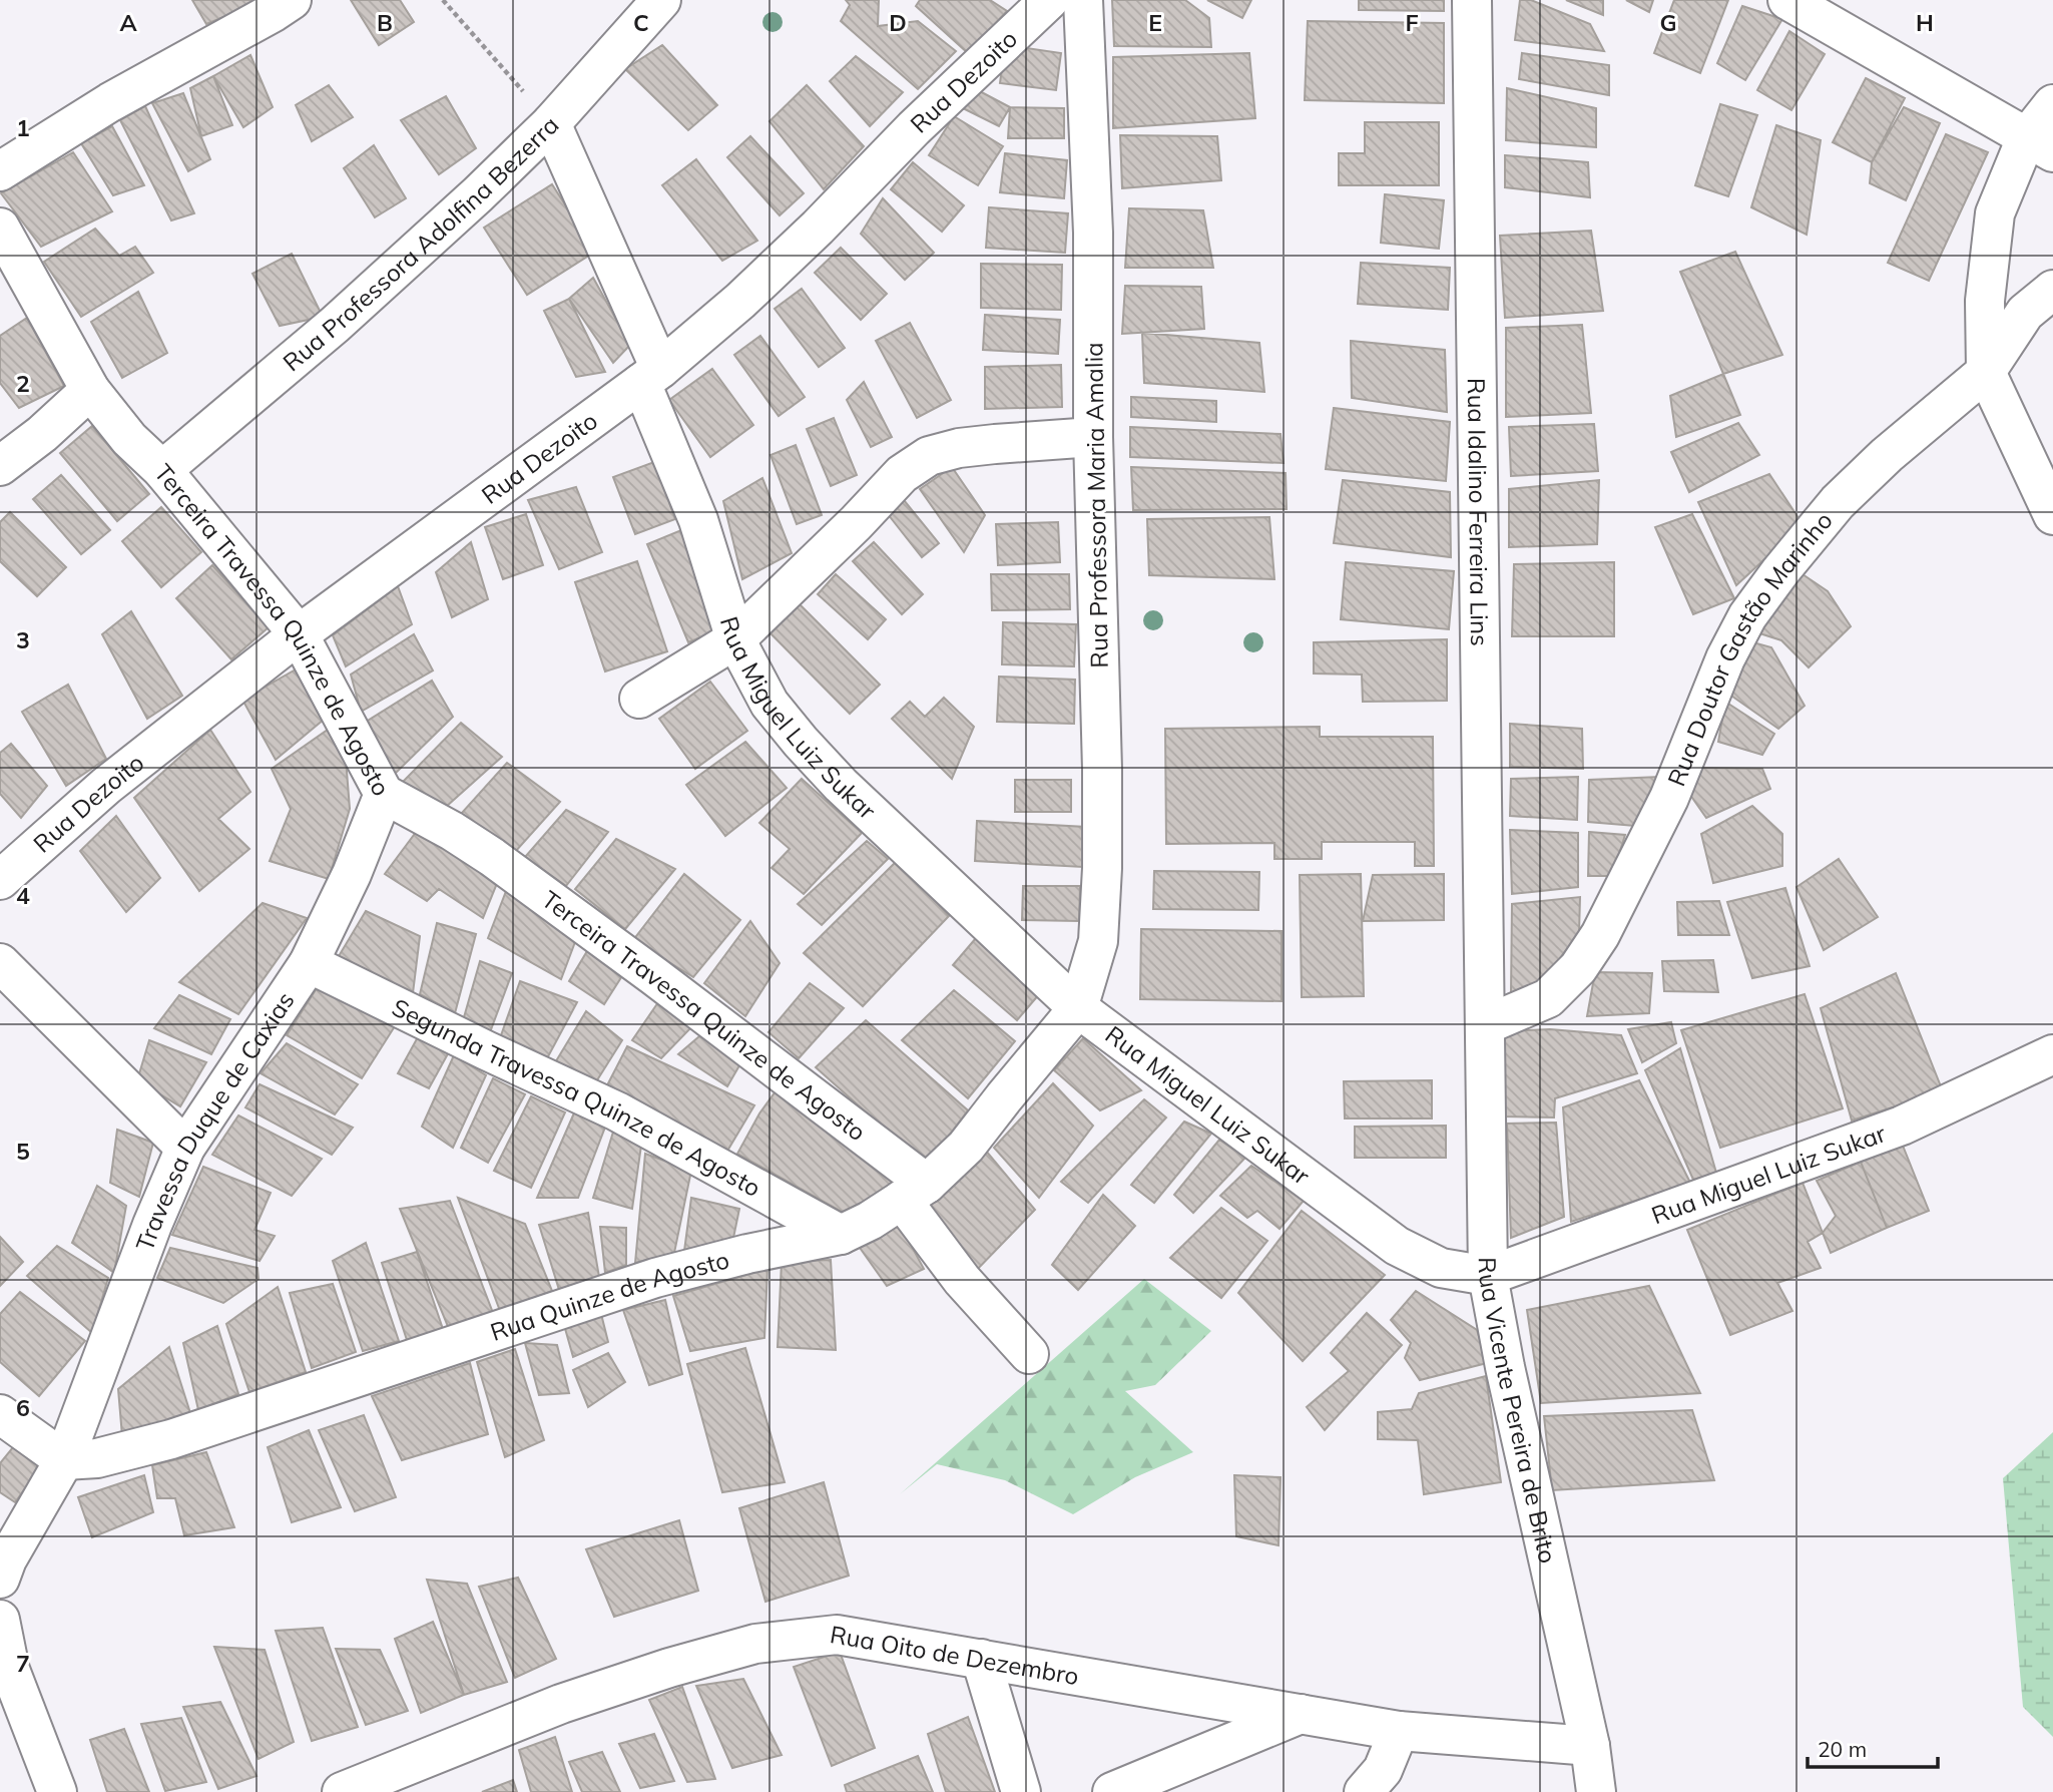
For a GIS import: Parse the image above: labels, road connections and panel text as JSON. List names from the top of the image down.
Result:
{
  "streets": {
    "street": [
      "Rua Dezoito",
      "Rua Professora Adolfina Bezerra",
      "Rua Professora Maria Amalia",
      "Rua Idalino Ferreira Lins",
      "Terceira Travessa Quinze de Agosto",
      "Rua Doutor Gastão Marinho",
      "Rua Miguel Luiz Sukar",
      "Segunda Travessa Quinze de Agosto",
      "Travessa Duque de Caxias",
      "Rua Quinze de Agosto",
      "Rua Vicente Pereira de Brito",
      "Rua Oito de Dezembro"
    ]
  },
  "crossings": [
    ["Rua Dezoito", "Terceira Travessa Quinze de Agosto"],
    ["Rua Dezoito", "Rua Miguel Luiz Sukar"],
    ["Rua Professora Adolfina Bezerra", "Terceira Travessa Quinze de Agosto"],
    ["Rua Professora Adolfina Bezerra", "Rua Miguel Luiz Sukar"],
    ["Rua Professora Maria Amalia", "Rua Miguel Luiz Sukar"],
    ["Rua Professora Maria Amalia", "Rua Quinze de Agosto"],
    ["Rua Idalino Ferreira Lins", "Rua Doutor Gastão Marinho"],
    ["Rua Idalino Ferreira Lins", "Rua Vicente Pereira de Brito"],
    ["Terceira Travessa Quinze de Agosto", "Travessa Duque de Caxias"],
    ["Terceira Travessa Quinze de Agosto", "Rua Quinze de Agosto"],
    ["Rua Doutor Gastão Marinho", "Rua Vicente Pereira de Brito"],
    ["Rua Miguel Luiz Sukar", "Rua Quinze de Agosto"],
    ["Rua Miguel Luiz Sukar", "Rua Vicente Pereira de Brito"],
    ["Segunda Travessa Quinze de Agosto", "Travessa Duque de Caxias"],
    ["Segunda Travessa Quinze de Agosto", "Rua Quinze de Agosto"],
    ["Travessa Duque de Caxias", "Rua Quinze de Agosto"],
    ["Rua Vicente Pereira de Brito", "Rua Oito de Dezembro"]
  ],
  "scale_bar": "20 m",
  "grid": {
    "columns": [
      "A",
      "B",
      "C",
      "D",
      "E",
      "F",
      "G",
      "H"
    ],
    "rows": [
      "1",
      "2",
      "3",
      "4",
      "5",
      "6",
      "7"
    ]
  }
}
